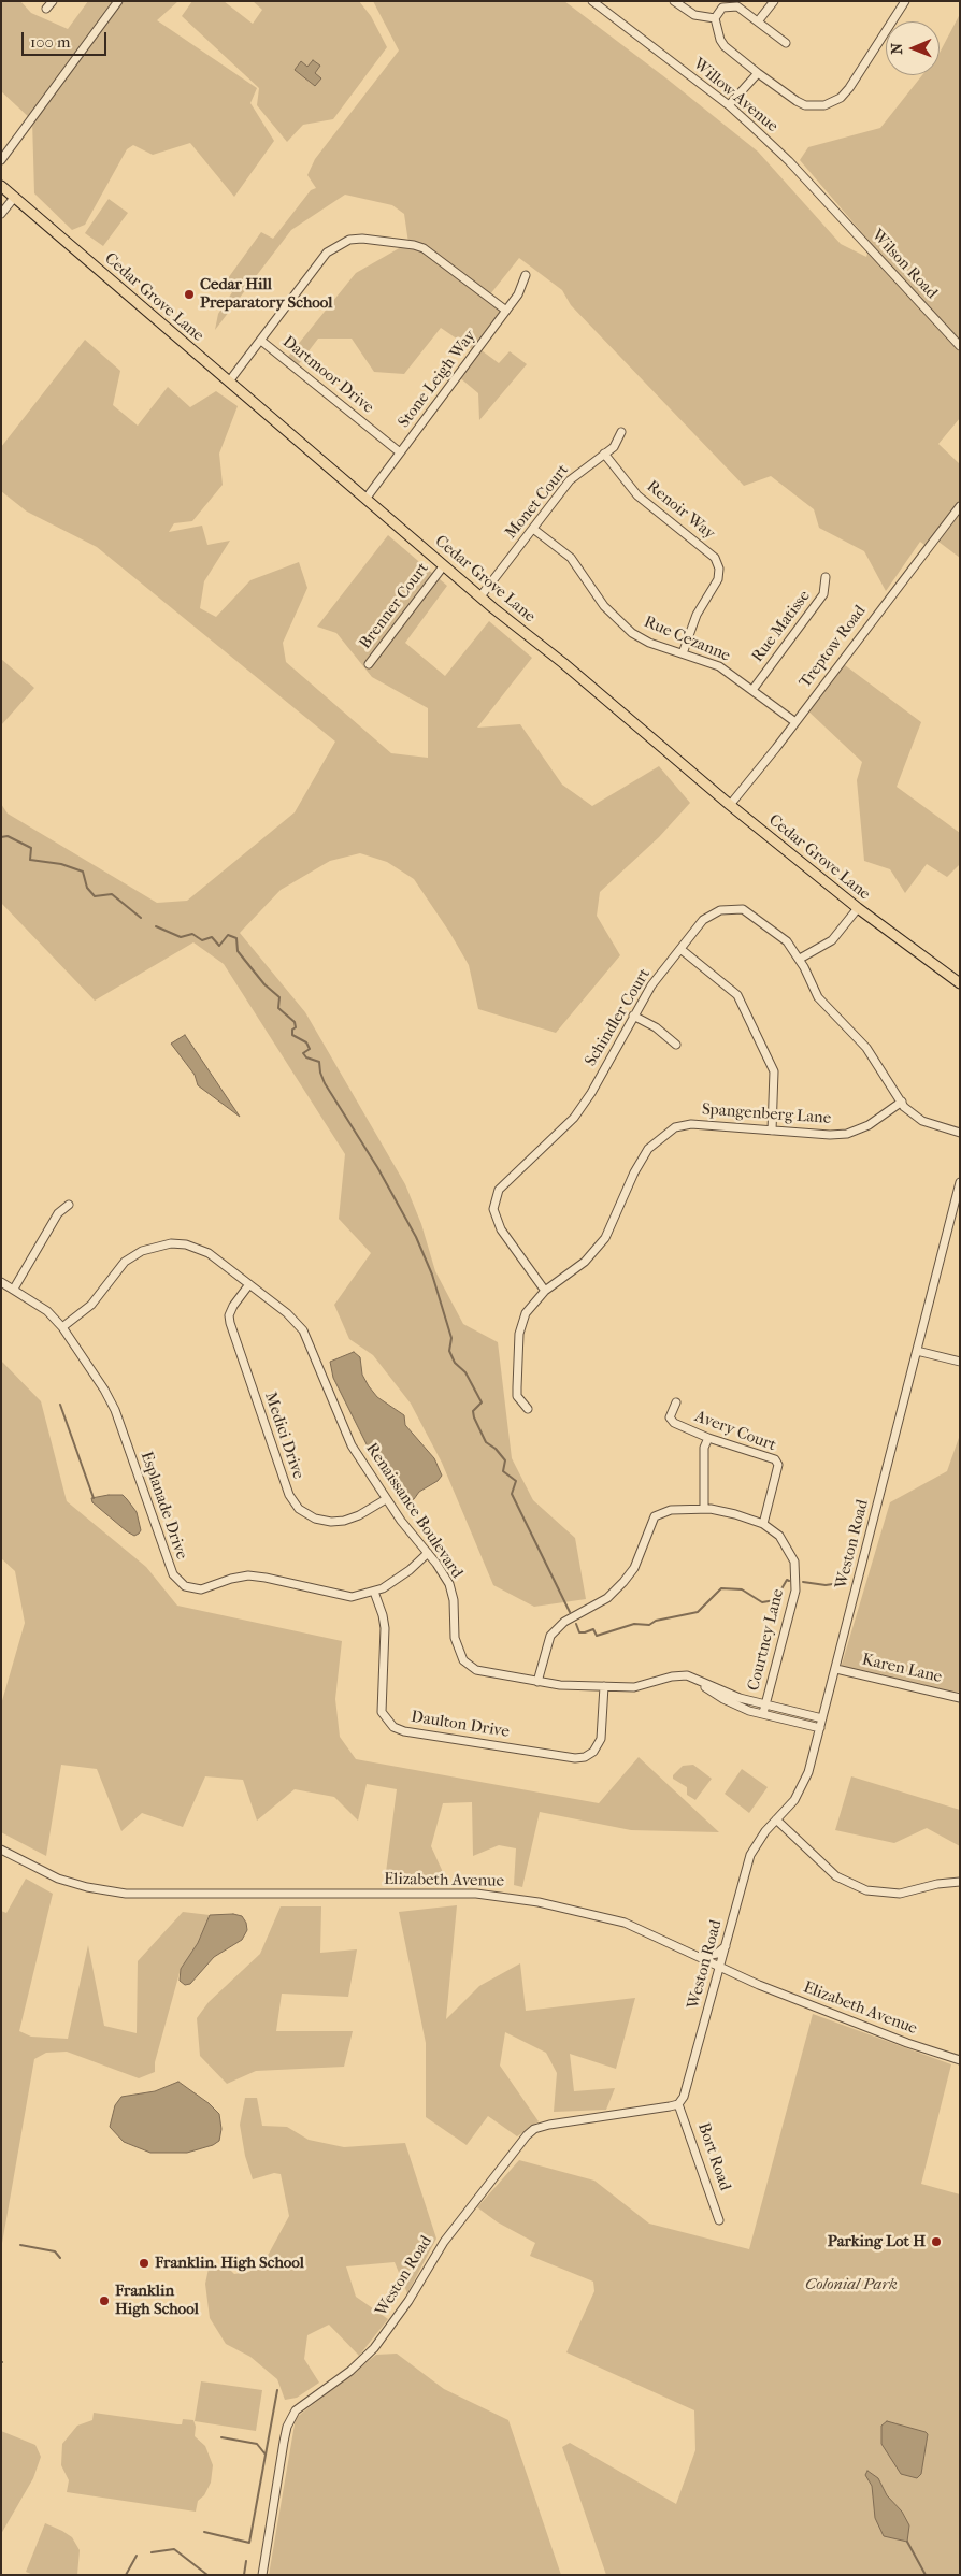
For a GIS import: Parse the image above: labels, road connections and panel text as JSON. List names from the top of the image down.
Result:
{
  "streets": {
    "main road": ["Cedar Grove Lane"],
    "street": [
      "Willow Avenue",
      "Wilson Road",
      "Dartmoor Drive",
      "Stone Leigh Way",
      "Monet Court",
      "Renoir Way",
      "Brenner Court",
      "Rue Matisse",
      "Rue Cezanne",
      "Treptow Road",
      "Schindler Court",
      "Spangenberg Lane",
      "Avery Court",
      "Medici Drive",
      "Esplanade Drive",
      "Renaissance Boulevard",
      "Weston Road",
      "Courtney Lane",
      "Karen Lane",
      "Daulton Drive",
      "Elizabeth Avenue",
      "Bort Road"
    ]
  },
  "crossings": [
    ["Willow Avenue", "Wilson Road"],
    ["Cedar Grove Lane", "Stone Leigh Way"],
    ["Cedar Grove Lane", "Monet Court"],
    ["Cedar Grove Lane", "Brenner Court"],
    ["Cedar Grove Lane", "Treptow Road"],
    ["Dartmoor Drive", "Stone Leigh Way"],
    ["Monet Court", "Renoir Way"],
    ["Monet Court", "Rue Cezanne"],
    ["Renoir Way", "Rue Cezanne"],
    ["Rue Matisse", "Rue Cezanne"],
    ["Rue Cezanne", "Treptow Road"],
    ["Schindler Court", "Spangenberg Lane"],
    ["Avery Court", "Courtney Lane"],
    ["Medici Drive", "Renaissance Boulevard"],
    ["Esplanade Drive", "Renaissance Boulevard"],
    ["Esplanade Drive", "Daulton Drive"],
    ["Renaissance Boulevard", "Courtney Lane"],
    ["Renaissance Boulevard", "Daulton Drive"],
    ["Weston Road", "Karen Lane"],
    ["Weston Road", "Elizabeth Avenue"],
    ["Weston Road", "Bort Road"]
  ],
  "parks": ["Colonial Park"],
  "places": [
    "Cedar Hill Preparatory School",
    "Parking Lot H",
    "Franklin. High School",
    "Franklin High School"
  ],
  "scale_bar": "100 m",
  "north": "left"
}
